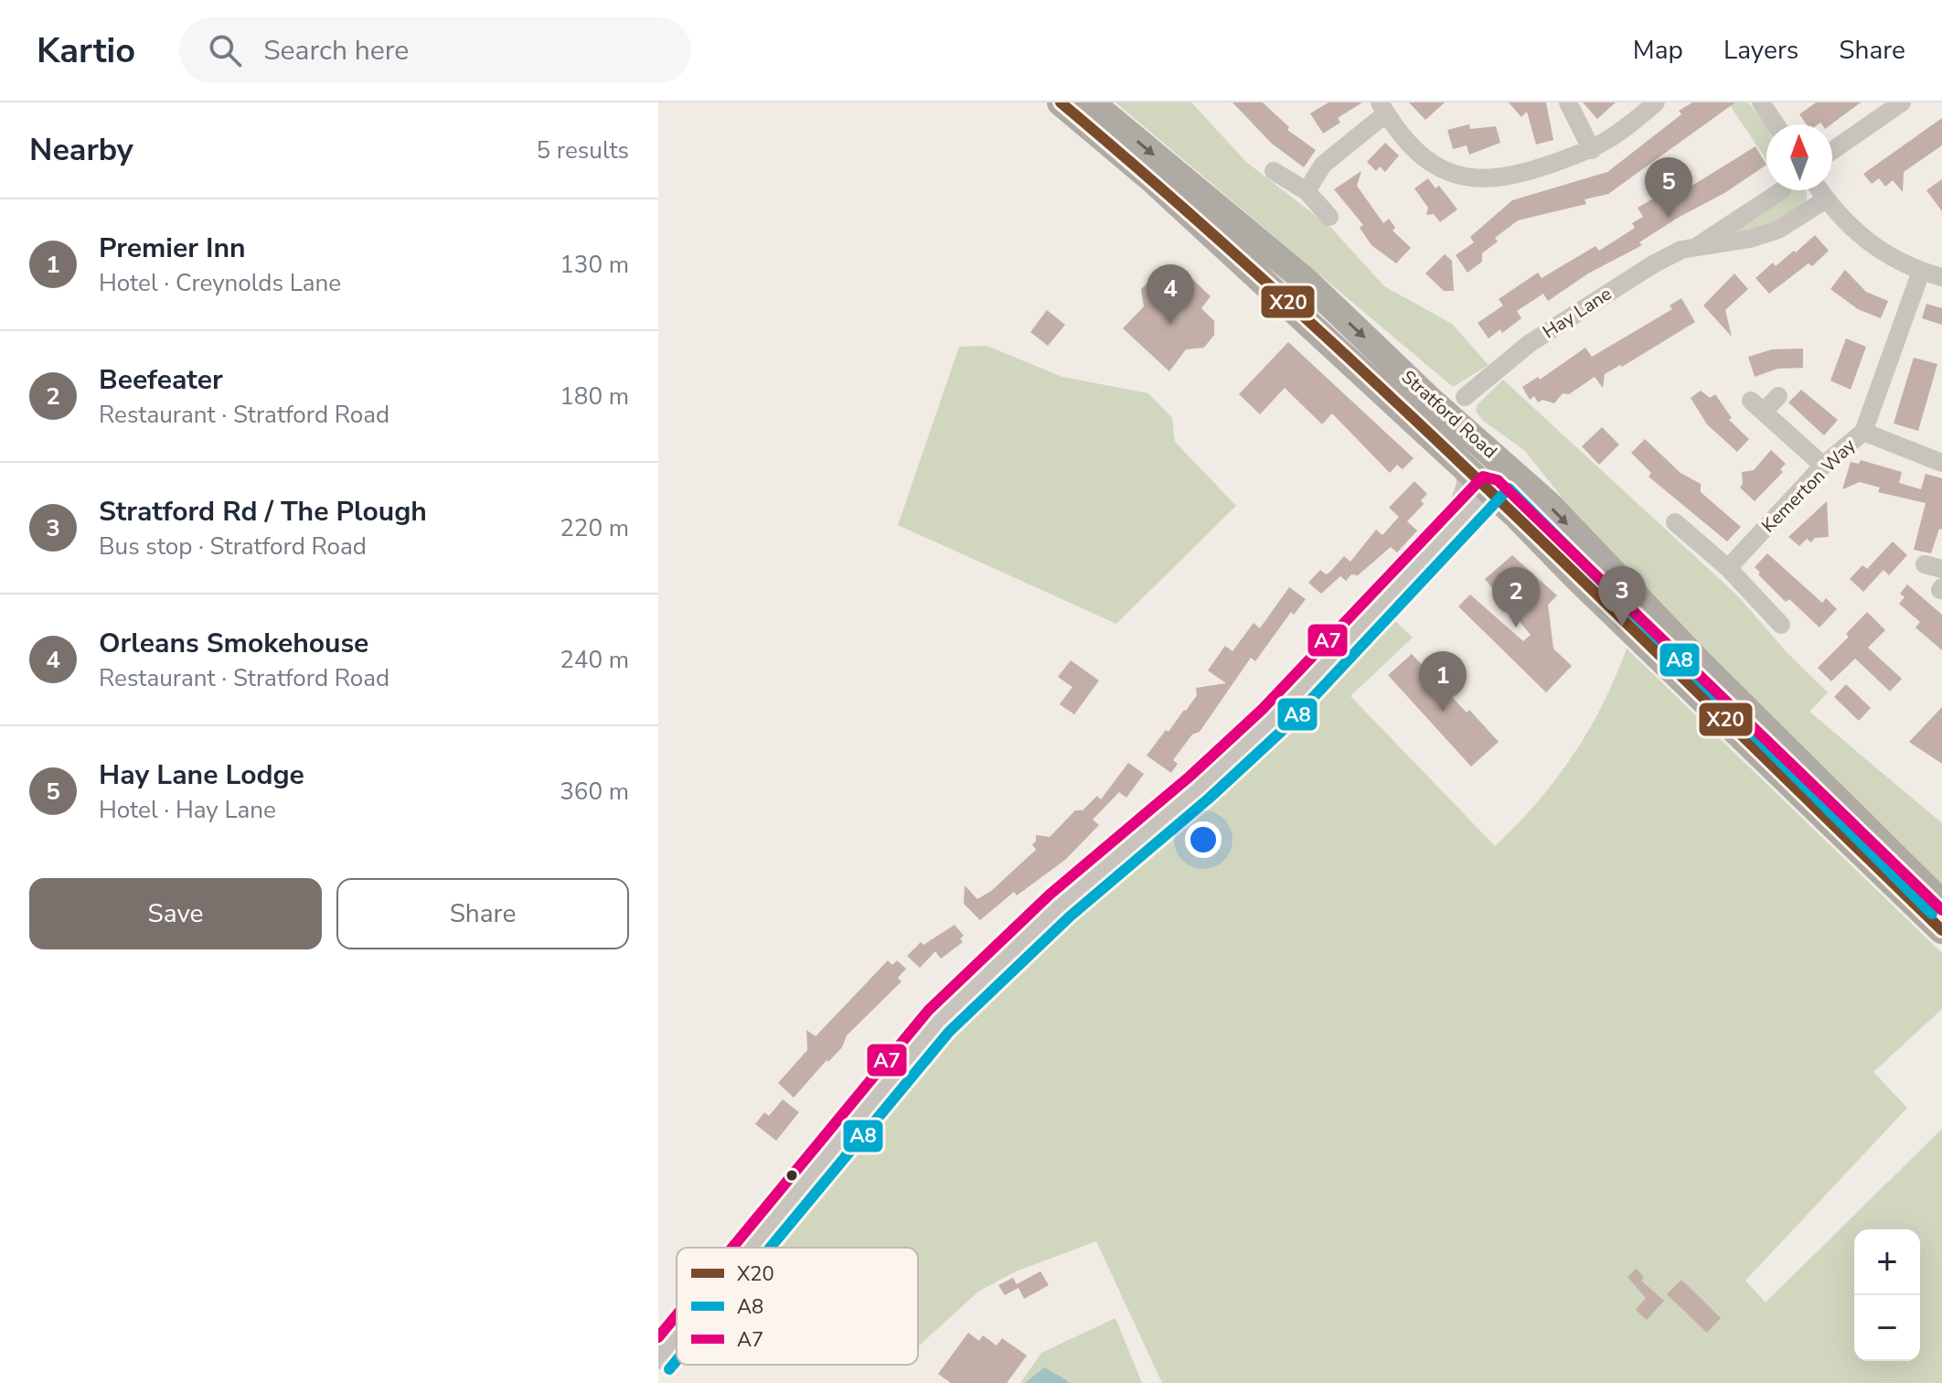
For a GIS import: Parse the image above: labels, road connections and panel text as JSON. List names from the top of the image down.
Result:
{
  "streets": {
    "highway": ["Stratford Road"],
    "street": ["Hay Lane", "Kemerton Way"]
  },
  "lines": ["transit line X20", "transit line A7", "transit line A8"],
  "legend": ["X20", "A8", "A7"],
  "north": "top",
  "page": {
    "header": "Kartio",
    "search": "Search here",
    "nav": ["Map", "Layers", "Share"],
    "heading": ["Nearby", "5 results"],
    "pins": [
      "5",
      "4",
      "3",
      "2",
      "1"
    ],
    "list": [
      {
        "mark": "1",
        "name": "Premier Inn",
        "note": "Hotel · Creynolds Lane",
        "value": "130 m"
      },
      {
        "mark": "2",
        "name": "Beefeater",
        "note": "Restaurant · Stratford Road",
        "value": "180 m"
      },
      {
        "mark": "3",
        "name": "Stratford Rd / The Plough",
        "note": "Bus stop · Stratford Road",
        "value": "220 m"
      },
      {
        "mark": "4",
        "name": "Orleans Smokehouse",
        "note": "Restaurant · Stratford Road",
        "value": "240 m"
      },
      {
        "mark": "5",
        "name": "Hay Lane Lodge",
        "note": "Hotel · Hay Lane",
        "value": "360 m"
      }
    ],
    "buttons": ["Save", "Share"],
    "map_buttons": ["+", "−"]
  }
}
